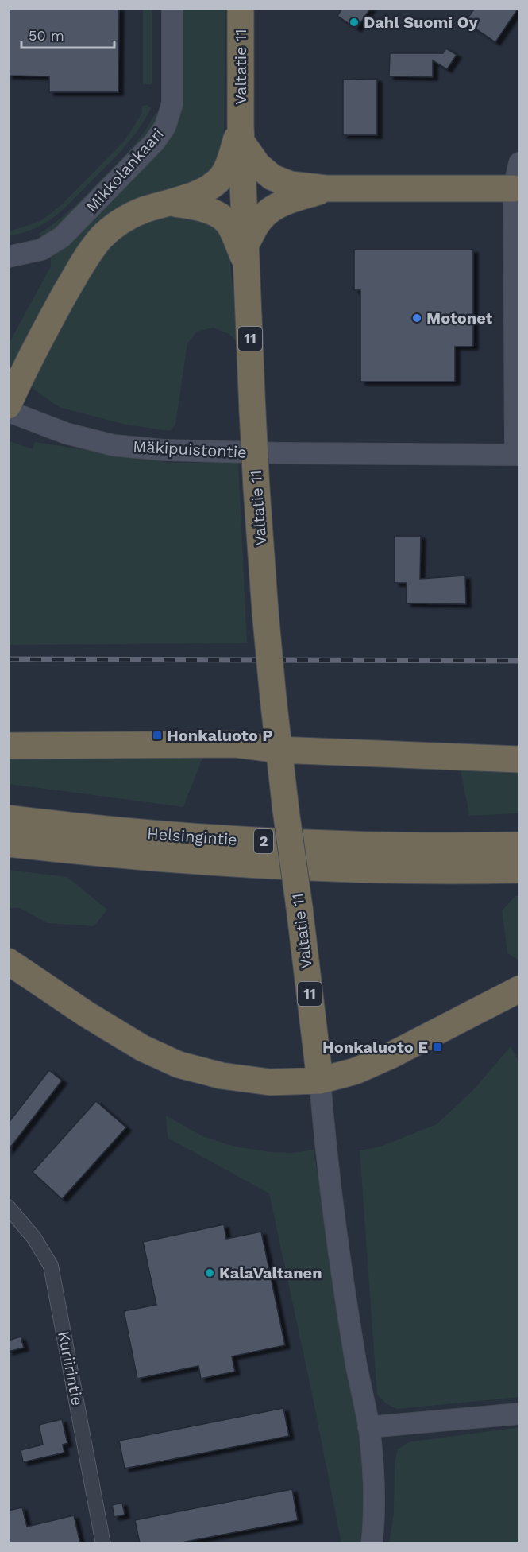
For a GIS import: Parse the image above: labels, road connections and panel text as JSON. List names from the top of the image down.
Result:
{
  "streets": {
    "highway": [
      "Valtatie 11",
      "11",
      "Helsingintie",
      "2"
    ],
    "street": ["Mikkolankaari", "Mäkipuistontie", "Kuriirintie"]
  },
  "places": {
    "other": ["Dahl Suomi Oy", "Motonet", "KalaValtanen"],
    "transit": ["Honkaluoto P", "Honkaluoto E"]
  },
  "scale_bar": "50 m"
}
